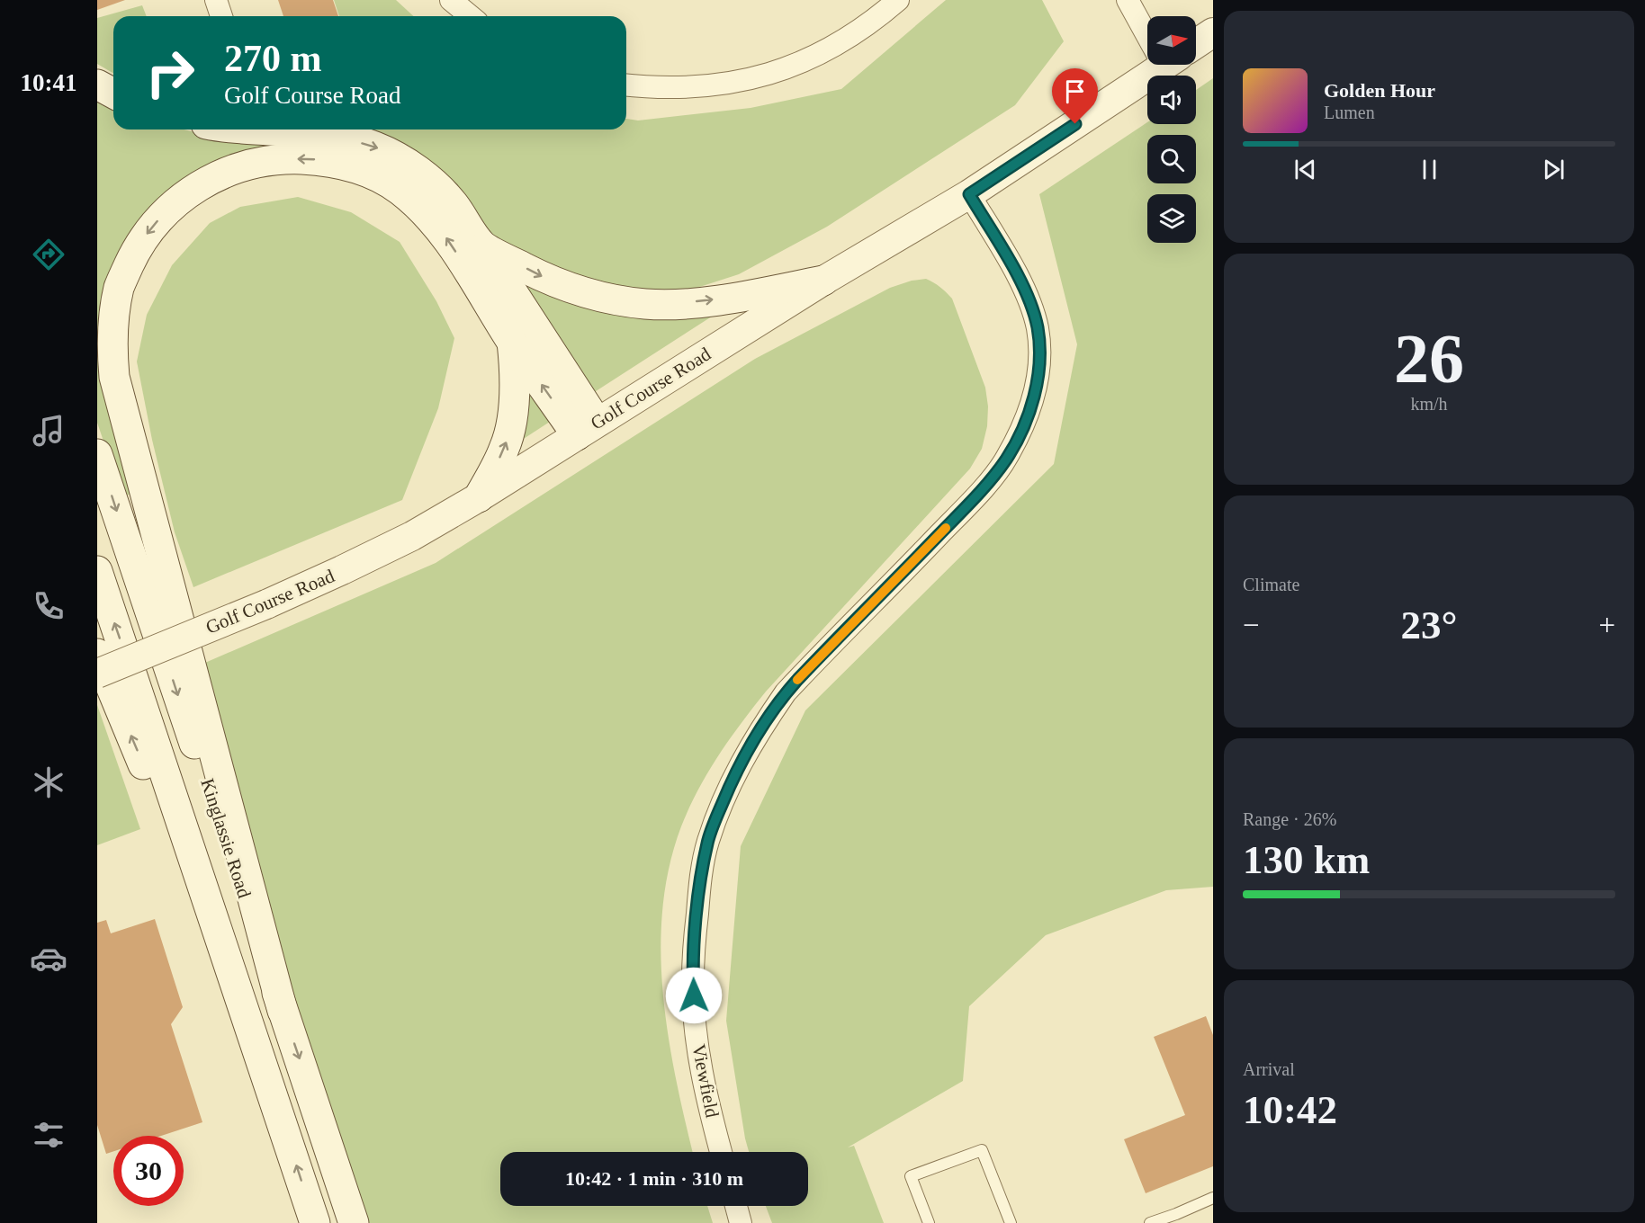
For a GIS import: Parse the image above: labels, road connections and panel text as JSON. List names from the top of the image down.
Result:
{
  "streets": {
    "main road": ["Kinglassie Road"],
    "street": ["Golf Course Road", "Viewfield"]
  },
  "crossings": [
    ["Golf Course Road", "Viewfield"]
  ],
  "north": "right",
  "page": {
    "tabs": "10:41",
    "turn": ["270 m", "Golf Course Road"],
    "song": ["Golden Hour", "Lumen"],
    "tile": [
      ["26", "km/h"],
      "Climate",
      ["Range · 26%", "130 km"],
      ["Arrival", "10:42"]
    ],
    "heat": ["−", "23°", "+"],
    "limit": "30",
    "trip": "10:42 · 1 min · 310 m"
  }
}
